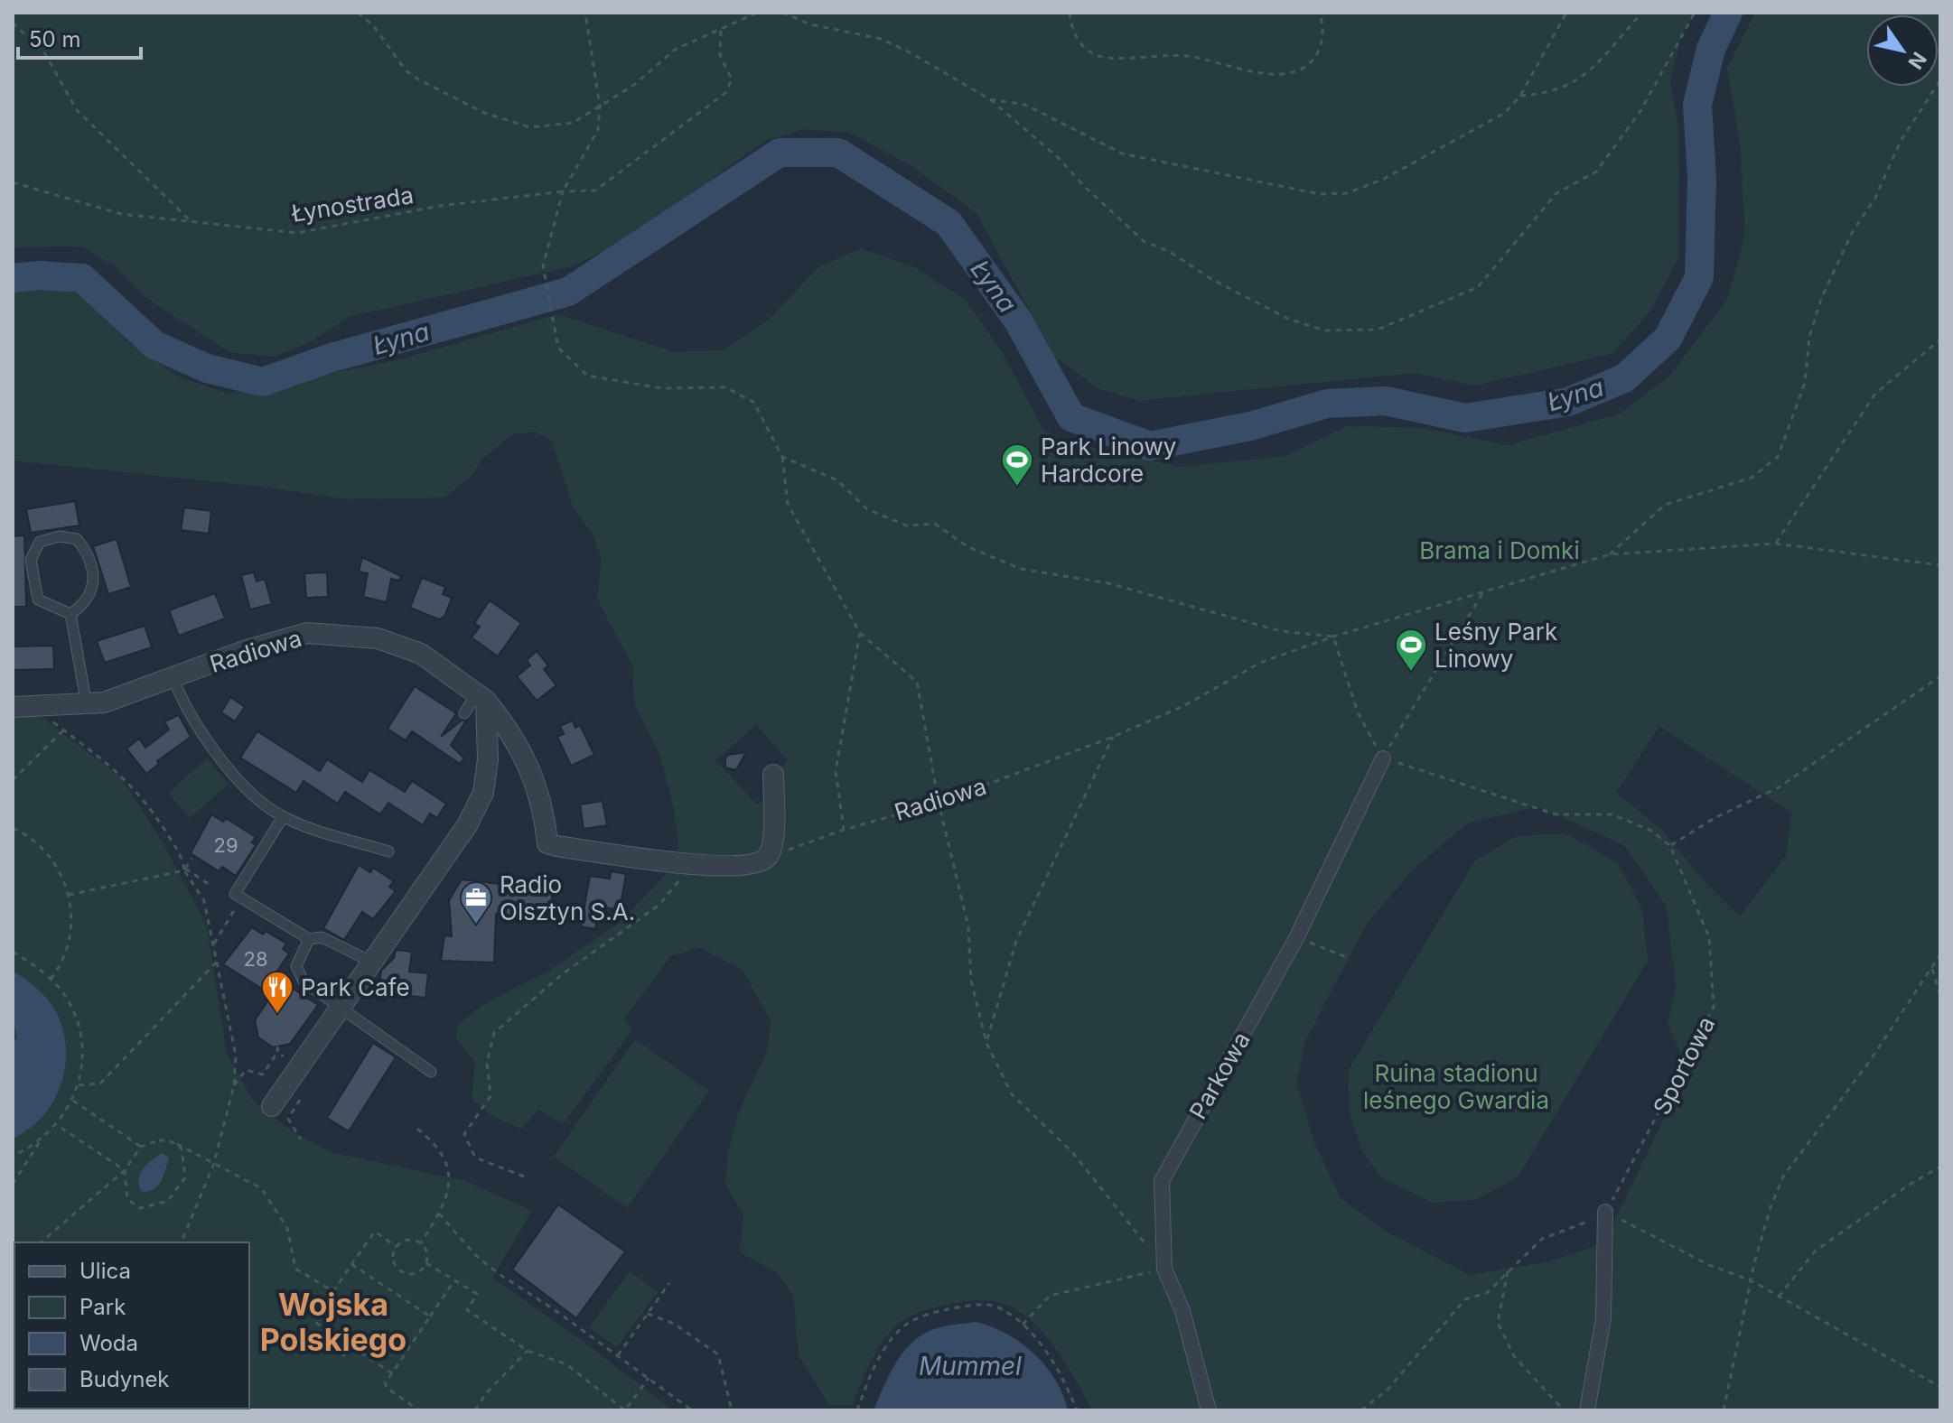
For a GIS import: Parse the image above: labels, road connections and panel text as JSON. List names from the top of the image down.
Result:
{
  "streets": {
    "street": ["Radiowa", "Parkowa"],
    "path": ["Łynostrada", "Sportowa"]
  },
  "districts": ["Wojska Polskiego"],
  "water": ["Łyna", "Mummel"],
  "parks": ["Brama i Domki", "Ruina stadionu leśnego Gwardia"],
  "places": {
    "sports": ["Park Linowy Hardcore", "Leśny Park Linowy"],
    "office": ["Radio Olsztyn S.A."],
    "restaurant": ["Park Cafe"]
  },
  "house_numbers": ["29", "28"],
  "legend": [
    "Ulica",
    "Park",
    "Woda",
    "Budynek"
  ],
  "scale_bar": "50 m",
  "north": "bottom right"
}
